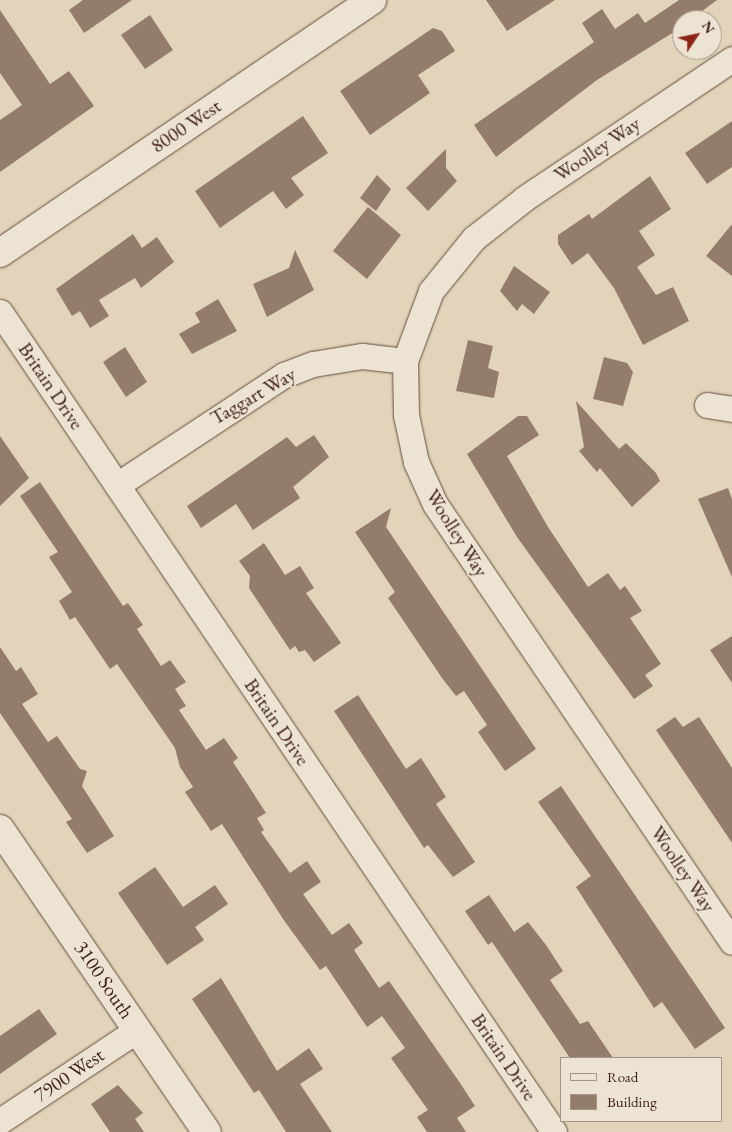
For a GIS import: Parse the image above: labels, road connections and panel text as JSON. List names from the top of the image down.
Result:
{
  "streets": {
    "street": [
      "8000 West",
      "Woolley Way",
      "Britain Drive",
      "Taggart Way",
      "3100 South",
      "7900 West"
    ]
  },
  "crossings": [
    ["Woolley Way", "Taggart Way"],
    ["Britain Drive", "Taggart Way"],
    ["3100 South", "7900 West"]
  ],
  "legend": ["Road", "Building"],
  "north": "top right"
}
